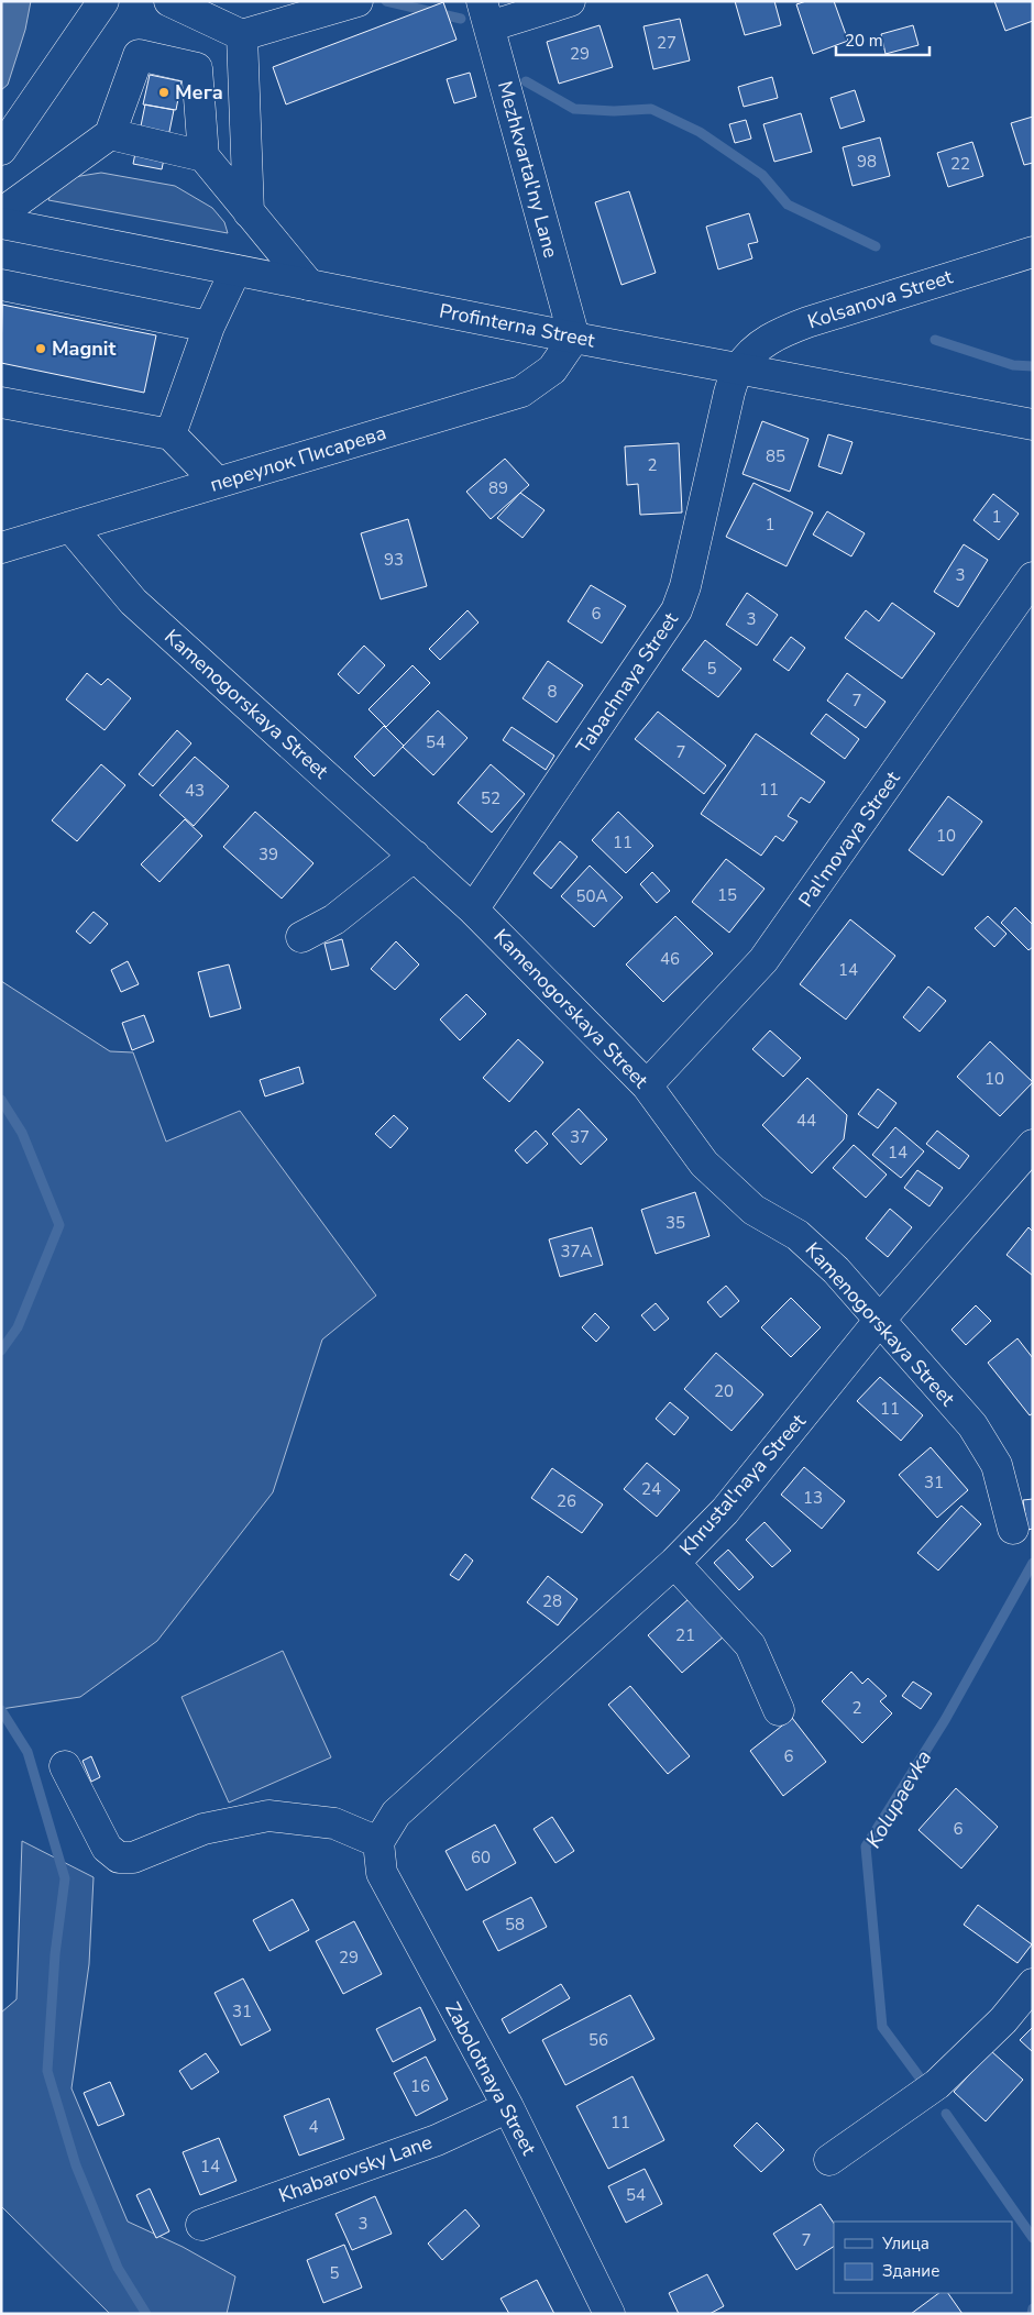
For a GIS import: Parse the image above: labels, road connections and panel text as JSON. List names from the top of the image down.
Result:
{
  "streets": {
    "street": [
      "Mezhkvartal'ny Lane",
      "Kolsanova Street",
      "Profinterna Street",
      "переулок Писарева",
      "Tabachnaya Street",
      "Kamenogorskaya Street",
      "Pal'movaya Street",
      "Khrustal'naya Street",
      "Zabolotnaya Street",
      "Khabarovsky Lane"
    ]
  },
  "crossings": [
    ["Mezhkvartal'ny Lane", "Profinterna Street"],
    ["Mezhkvartal'ny Lane", "переулок Писарева"],
    ["Kolsanova Street", "Profinterna Street"],
    ["Kolsanova Street", "Tabachnaya Street"],
    ["Profinterna Street", "переулок Писарева"],
    ["Profinterna Street", "Tabachnaya Street"],
    ["переулок Писарева", "Kamenogorskaya Street"],
    ["Tabachnaya Street", "Kamenogorskaya Street"],
    ["Kamenogorskaya Street", "Pal'movaya Street"],
    ["Kamenogorskaya Street", "Khrustal'naya Street"],
    ["Khrustal'naya Street", "Zabolotnaya Street"],
    ["Zabolotnaya Street", "Khabarovsky Lane"]
  ],
  "water": ["Kolupaevka"],
  "places": ["Мега", "Magnit"],
  "house_numbers": [
    "27",
    "29",
    "98",
    "22",
    "85",
    "2",
    "89",
    "1",
    "1",
    "93",
    "3",
    "6",
    "3",
    "5",
    "8",
    "7",
    "54",
    "7",
    "11",
    "43",
    "52",
    "10",
    "11",
    "39",
    "15",
    "50А",
    "46",
    "14",
    "10",
    "44",
    "37",
    "14",
    "35",
    "37А",
    "20",
    "11",
    "31",
    "24",
    "13",
    "26",
    "28",
    "21",
    "2",
    "6",
    "6",
    "60",
    "58",
    "29",
    "31",
    "56",
    "16",
    "11",
    "4",
    "14",
    "54",
    "3",
    "7",
    "5"
  ],
  "legend": ["Улица", "Здание"],
  "scale_bar": "20 m"
}
